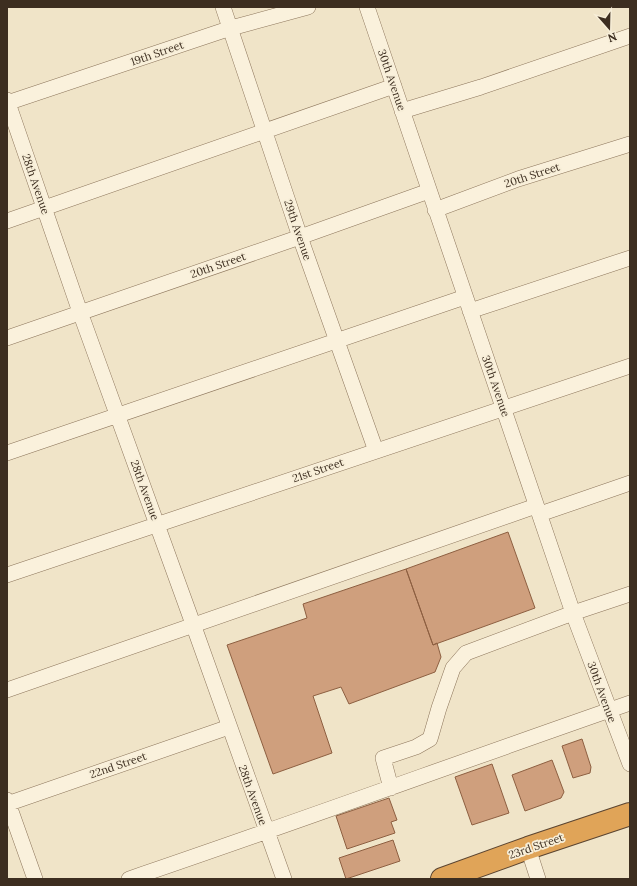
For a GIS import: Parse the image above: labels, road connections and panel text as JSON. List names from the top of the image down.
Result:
{
  "streets": {
    "highway": ["23rd Street"],
    "street": [
      "19th Street",
      "30th Avenue",
      "20th Street",
      "28th Avenue",
      "29th Avenue",
      "21st Street",
      "22nd Street"
    ]
  },
  "crossings": [
    ["19th Street", "28th Avenue"],
    ["19th Street", "29th Avenue"],
    ["30th Avenue", "20th Street"],
    ["30th Avenue", "21st Street"],
    ["20th Street", "28th Avenue"],
    ["20th Street", "29th Avenue"],
    ["28th Avenue", "21st Street"],
    ["28th Avenue", "22nd Street"],
    ["29th Avenue", "21st Street"]
  ],
  "north": "bottom"
}
